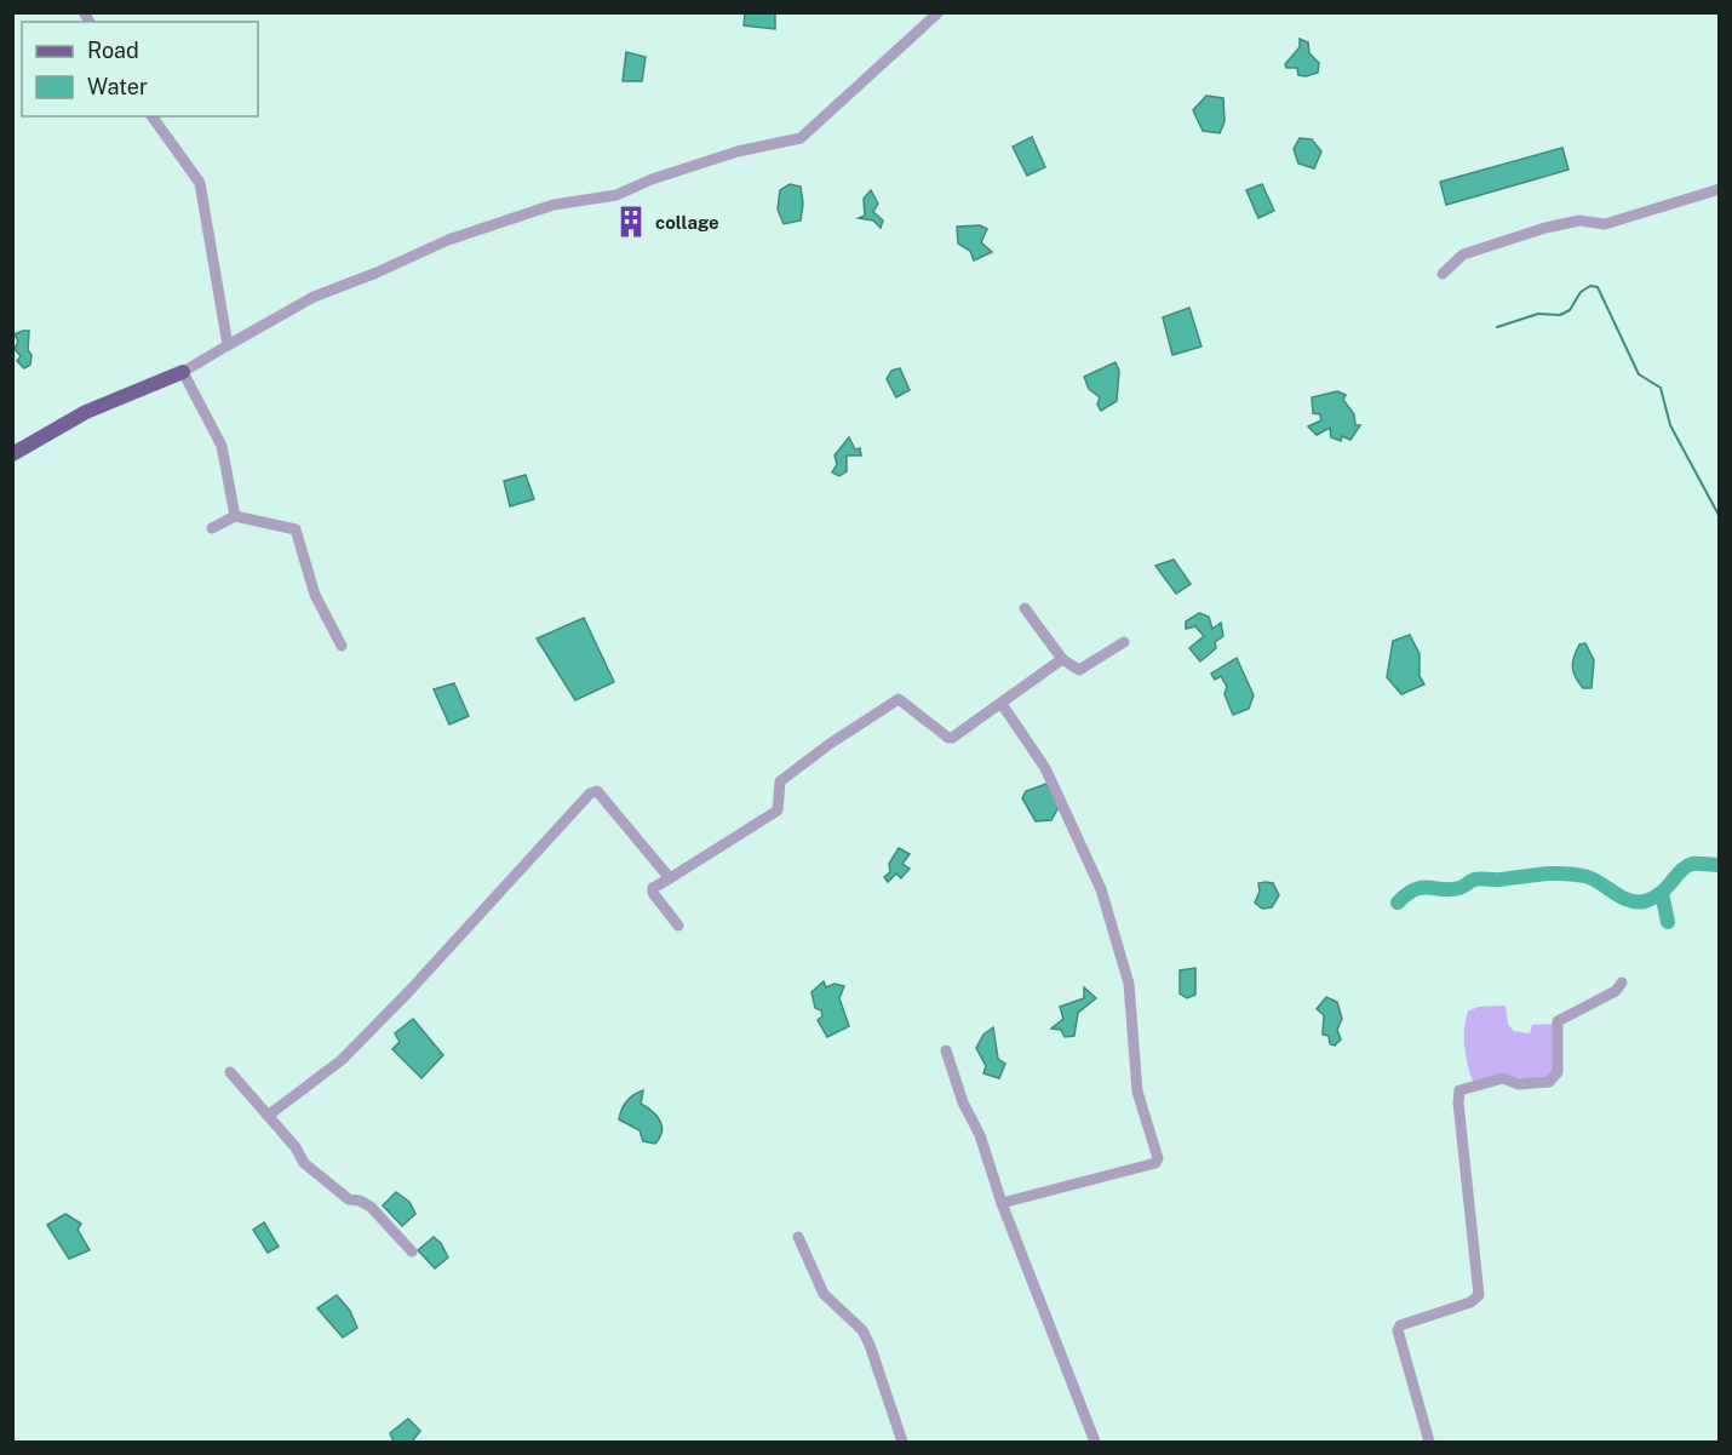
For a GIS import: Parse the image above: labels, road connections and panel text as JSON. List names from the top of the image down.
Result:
{
  "places": {
    "building": ["collage"]
  },
  "legend": ["Road", "Water"]
}
